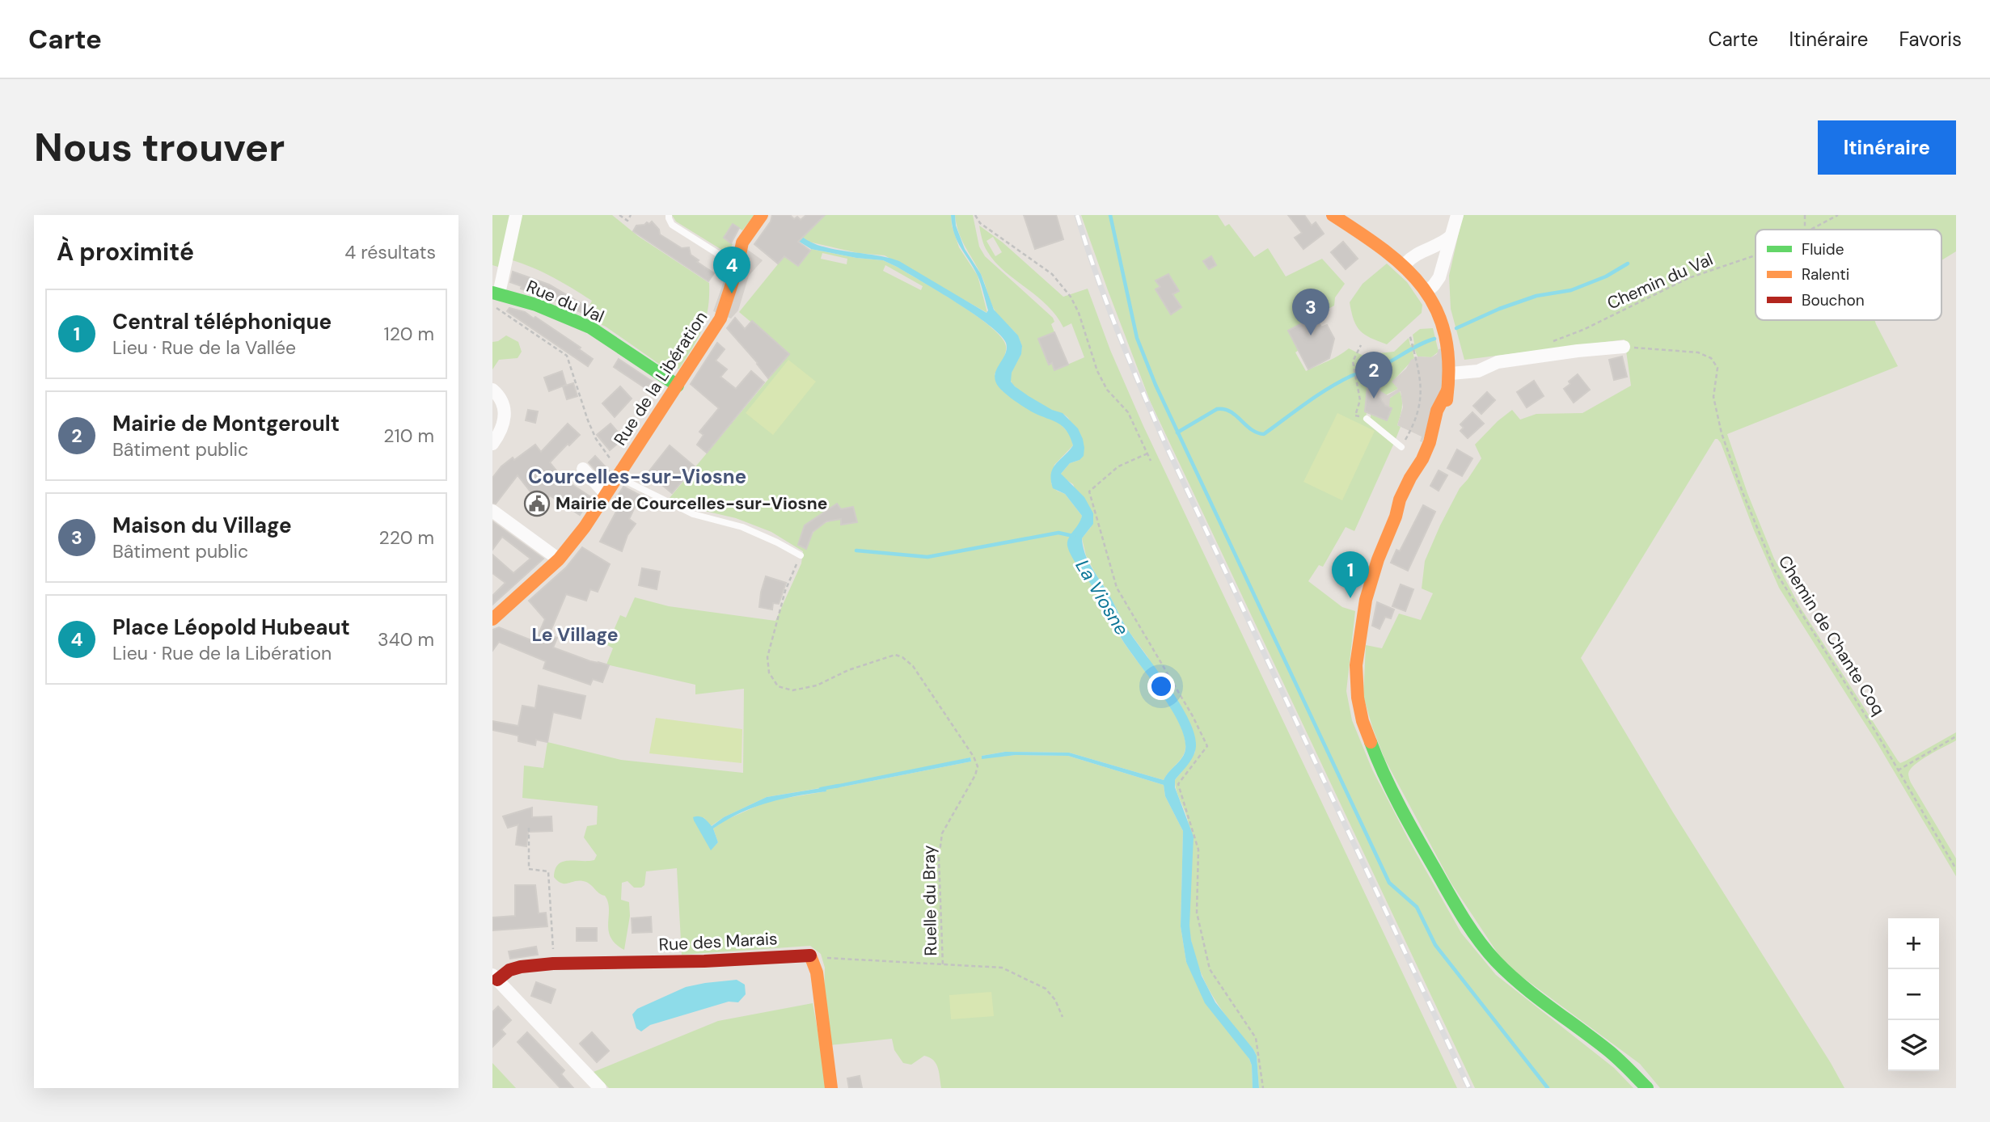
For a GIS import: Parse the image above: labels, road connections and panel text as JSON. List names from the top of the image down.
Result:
{
  "streets": {
    "street": ["Rue du Val", "Rue de la Libération", "Rue des Marais"],
    "path": ["Chemin du Val", "Chemin de Chante Coq", "Ruelle du Bray"]
  },
  "crossings": [
    ["Rue du Val", "Rue de la Libération"]
  ],
  "districts": ["Courcelles-sur-Viosne", "Le Village"],
  "water": ["La Viosne"],
  "places": {
    "public building": ["Mairie de Courcelles-sur-Viosne"]
  },
  "legend": ["Fluide", "Ralenti", "Bouchon"],
  "page": {
    "header": "Carte",
    "nav": ["Carte", "Itinéraire", "Favoris"],
    "buttons": "Itinéraire",
    "title": "Nous trouver",
    "heading": ["À proximité", "4 résultats"],
    "pins": [
      "4",
      "3",
      "2",
      "1"
    ],
    "list": [
      {
        "mark": "1",
        "name": "Central téléphonique",
        "note": "Lieu · Rue de la Vallée",
        "value": "120 m"
      },
      {
        "mark": "2",
        "name": "Mairie de Montgeroult",
        "note": "Bâtiment public",
        "value": "210 m"
      },
      {
        "mark": "3",
        "name": "Maison du Village",
        "note": "Bâtiment public",
        "value": "220 m"
      },
      {
        "mark": "4",
        "name": "Place Léopold Hubeaut",
        "note": "Lieu · Rue de la Libération",
        "value": "340 m"
      }
    ],
    "map_buttons": ["+", "−"]
  }
}
